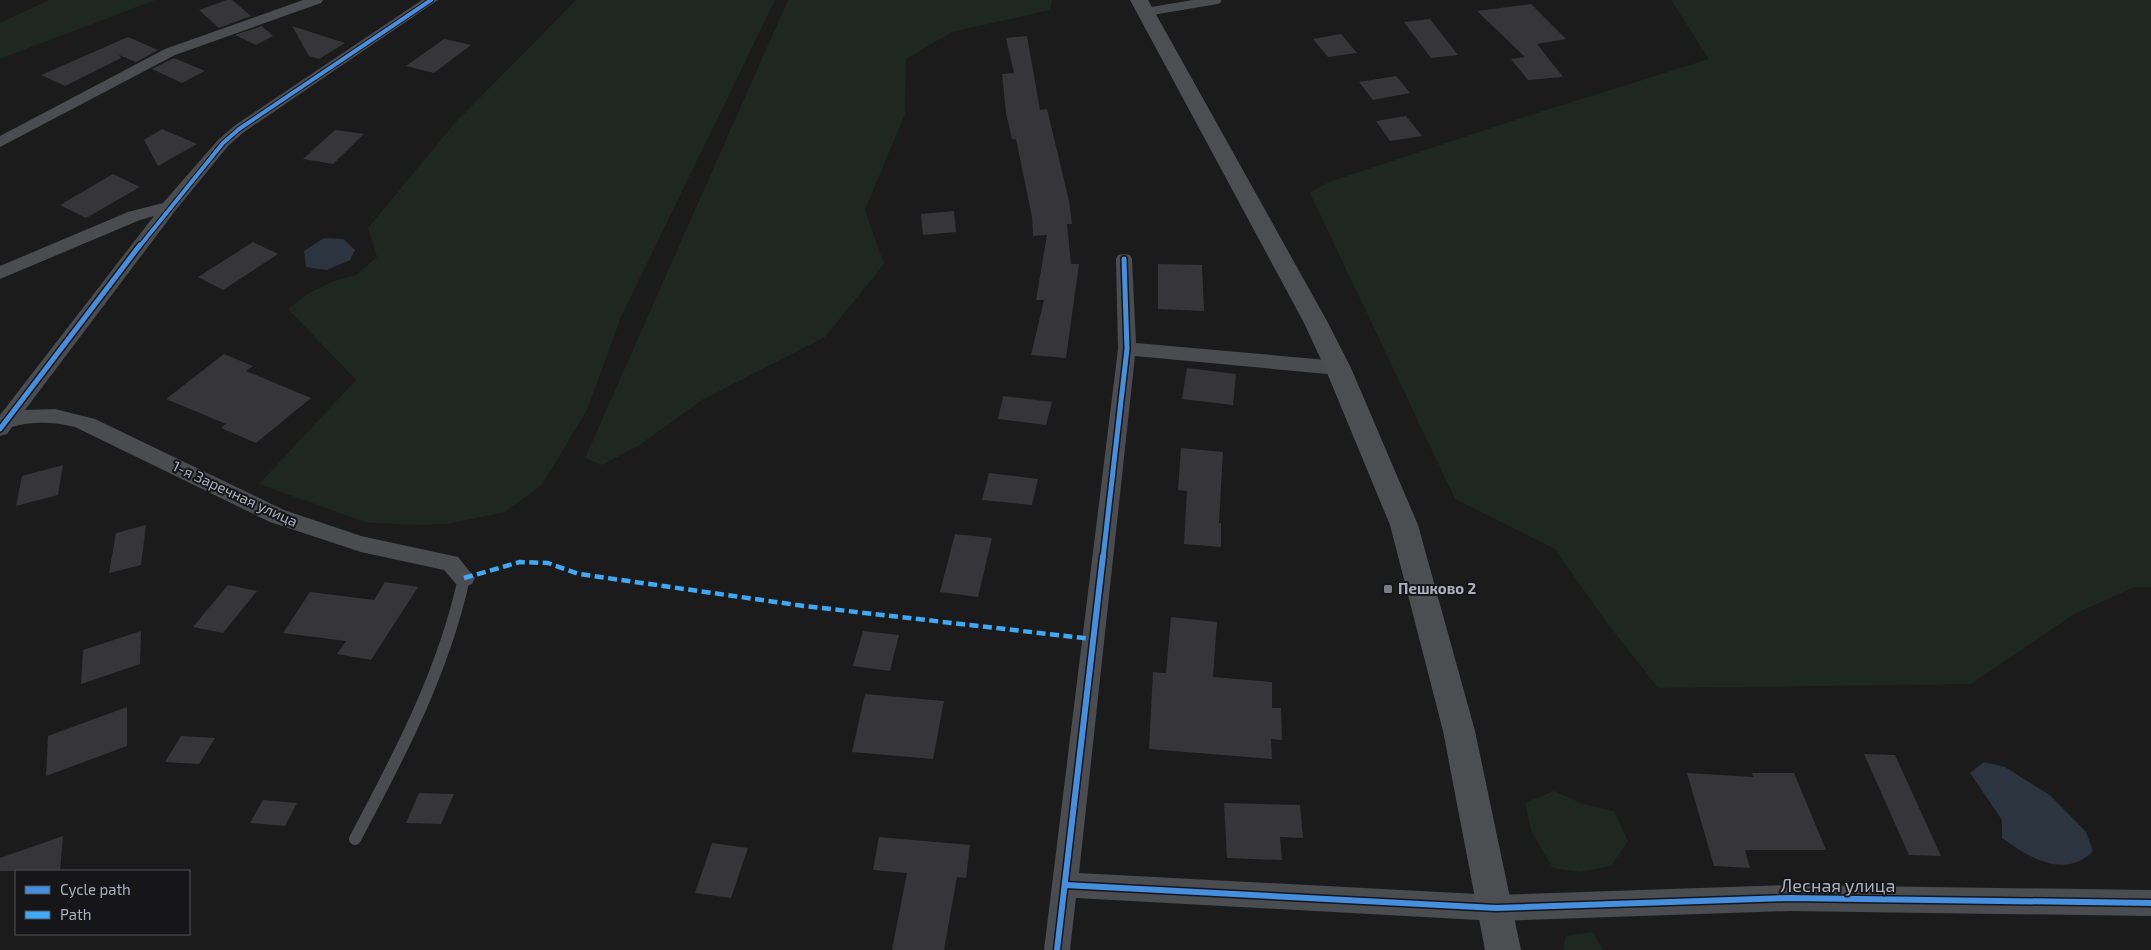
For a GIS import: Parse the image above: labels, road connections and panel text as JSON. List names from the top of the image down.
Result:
{
  "streets": {
    "street": ["1-я Заречная улица", "Лесная улица"]
  },
  "places": {
    "transit": ["Пешково 2"]
  },
  "legend": ["Cycle path", "Path"]
}
